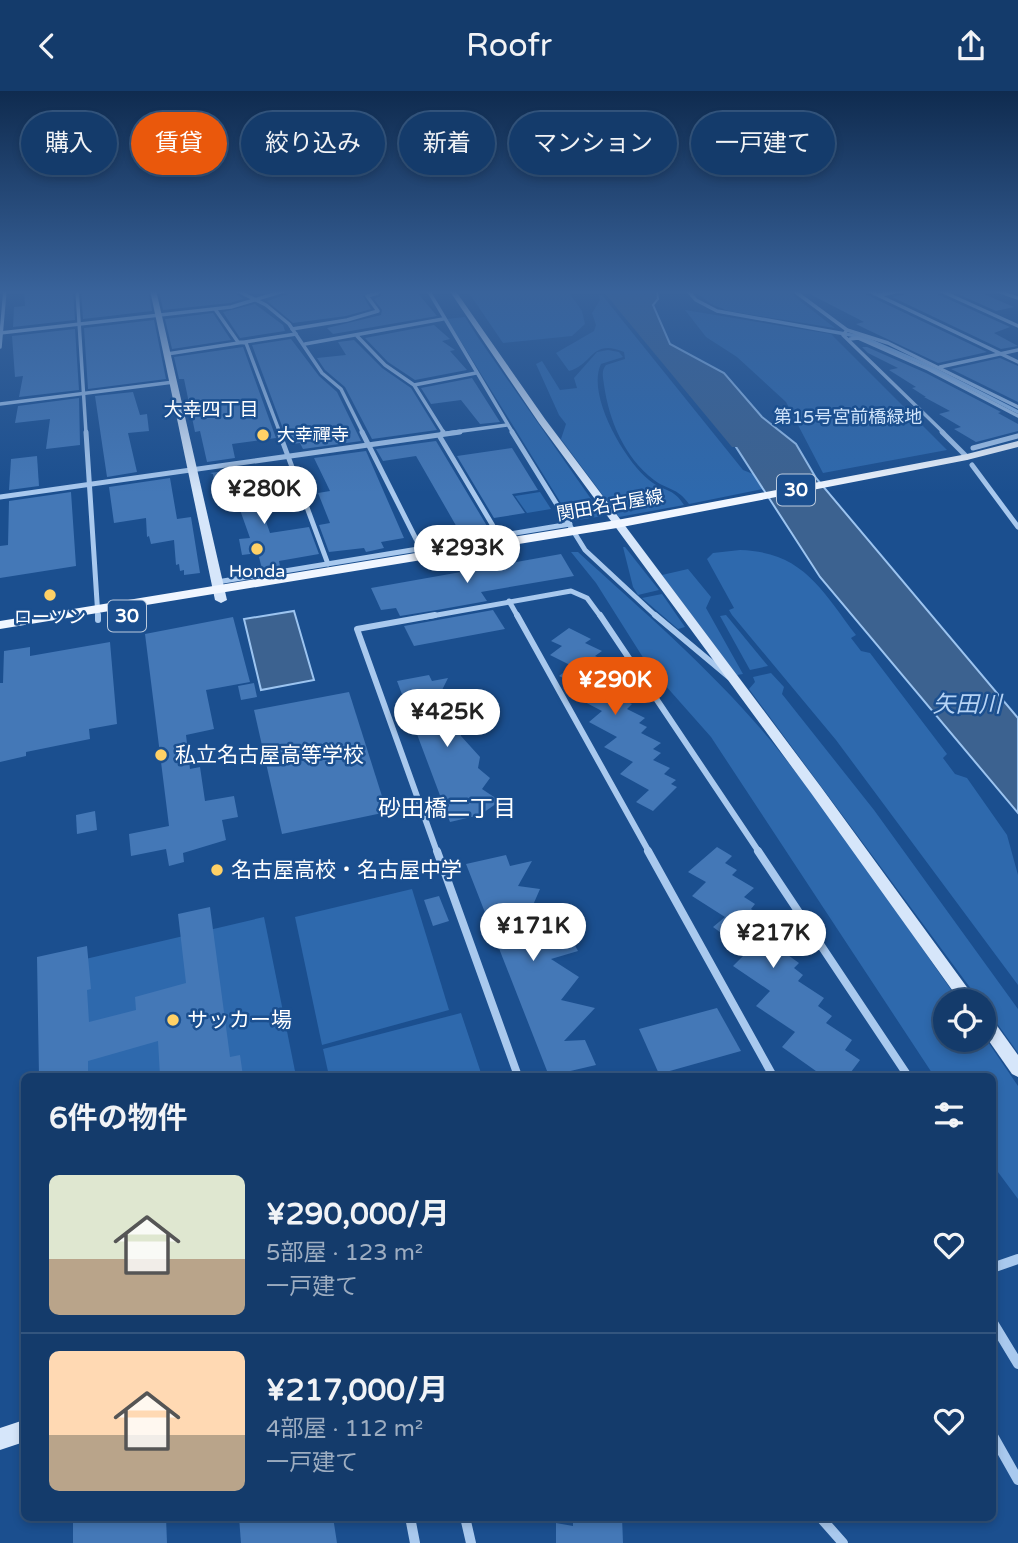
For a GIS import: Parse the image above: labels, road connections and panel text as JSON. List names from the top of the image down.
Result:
{
  "streets": {
    "main road": ["30", "関田名古屋線"]
  },
  "districts": ["大幸四丁目", "砂田橋二丁目"],
  "water": ["矢田川"],
  "parks": ["第15号宮前橋緑地"],
  "places": [
    "大幸禪寺",
    "Honda",
    "ローソン",
    "私立名古屋高等学校",
    "名古屋高校・名古屋中学",
    "サッカー場"
  ],
  "page": {
    "header": "Roofr",
    "chip": [
      "購入",
      "賃貸",
      "絞り込み",
      "新着",
      "マンション",
      "一戸建て"
    ],
    "price": [
      "¥280K",
      "¥293K",
      "¥290K",
      "¥425K",
      "¥171K",
      "¥217K"
    ],
    "heading": "6件の物件",
    "list": [
      {
        "name": "¥290,000/月",
        "note": "5部屋 · 123 m² · 一戸建て"
      },
      {
        "name": "¥217,000/月",
        "note": "4部屋 · 112 m² · 一戸建て"
      }
    ]
  }
}
